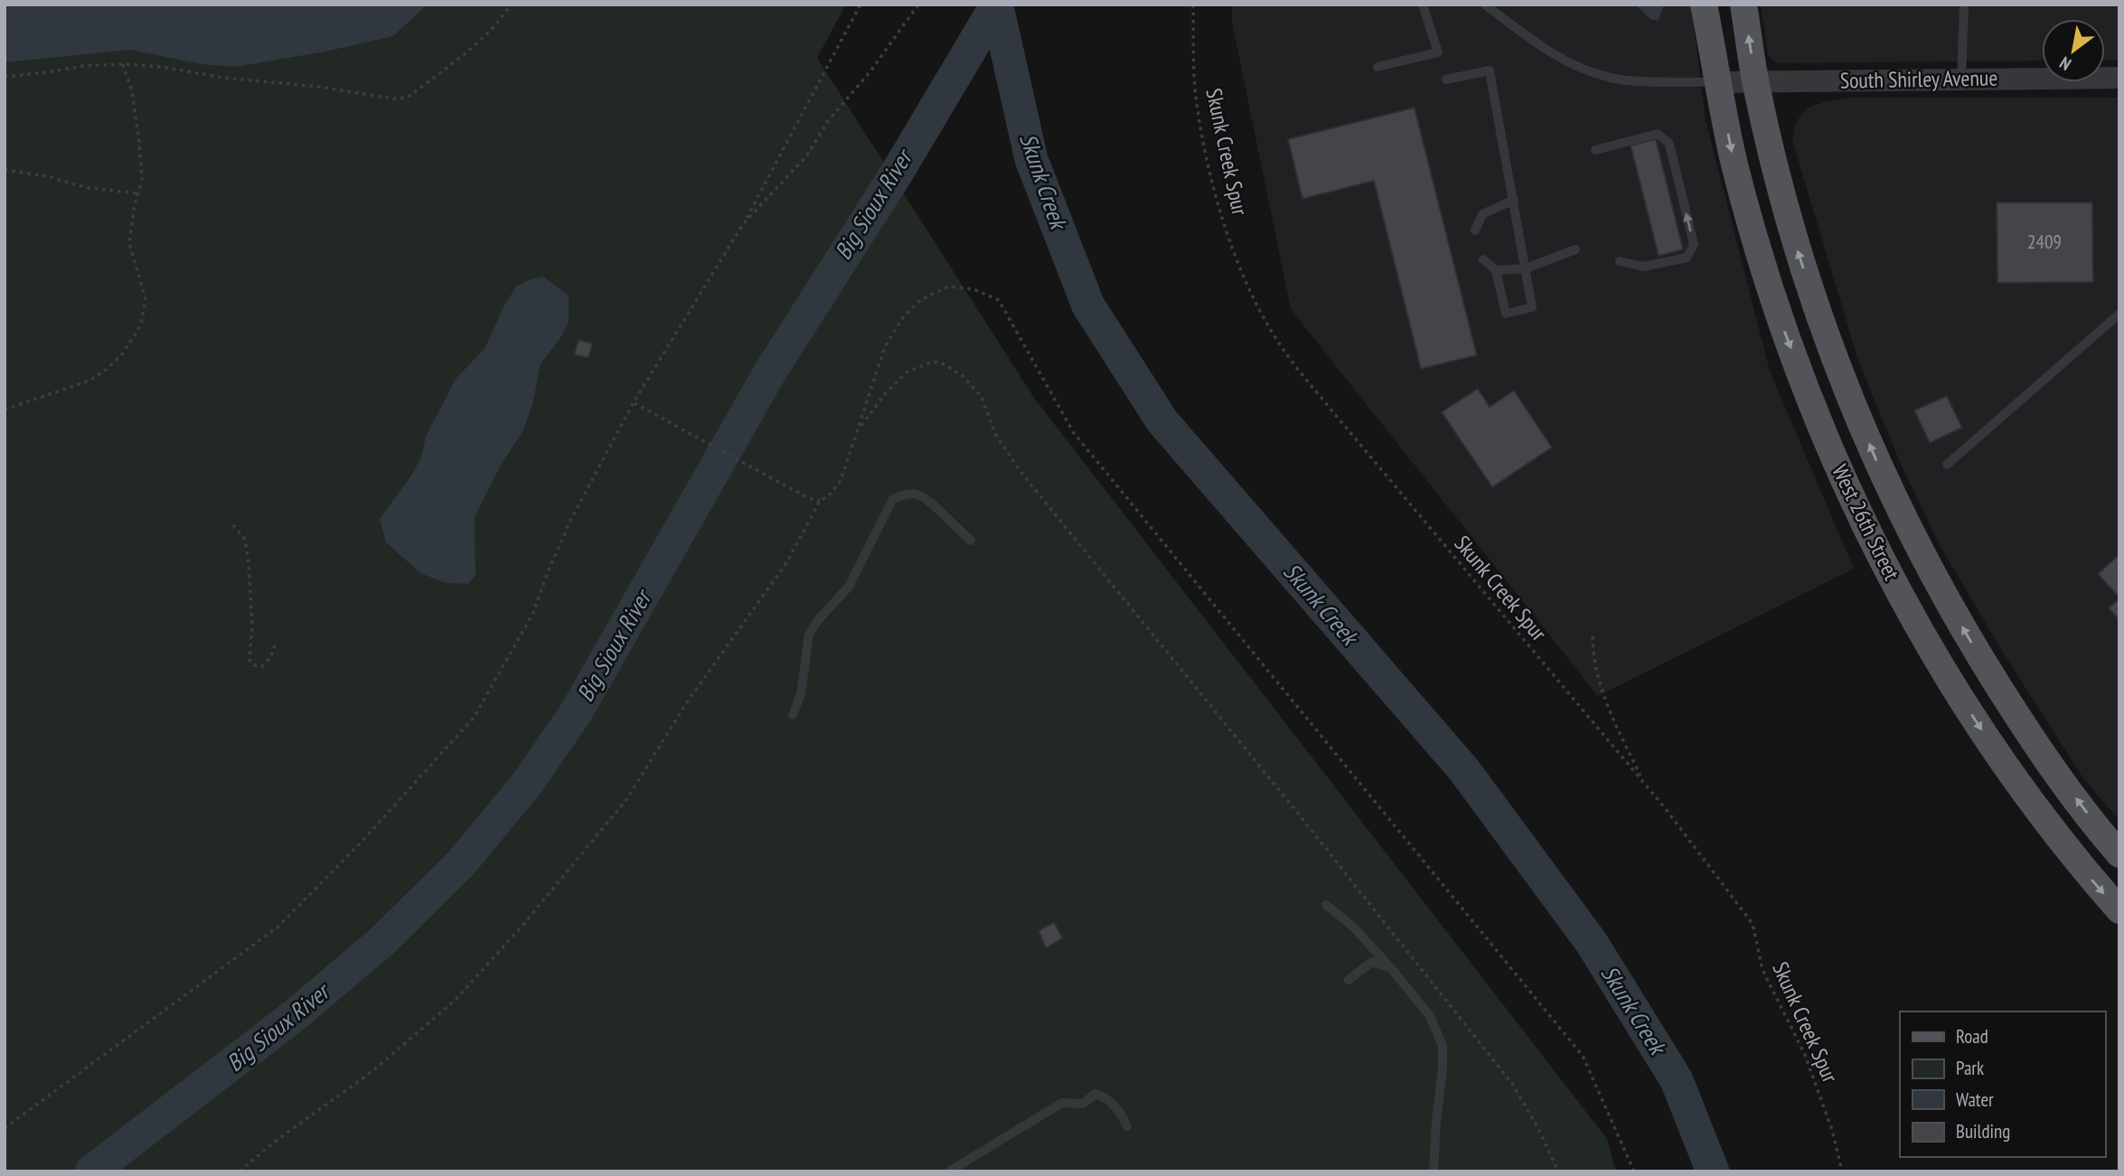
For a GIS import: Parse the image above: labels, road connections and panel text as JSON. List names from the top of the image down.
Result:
{
  "streets": {
    "main road": ["West 26th Street"],
    "street": ["South Shirley Avenue"],
    "path": ["Skunk Creek Spur"]
  },
  "crossings": [
    ["South Shirley Avenue", "West 26th Street"]
  ],
  "water": ["Skunk Creek", "Big Sioux River"],
  "house_numbers": ["2409"],
  "legend": [
    "Road",
    "Park",
    "Water",
    "Building"
  ],
  "north": "bottom left"
}
